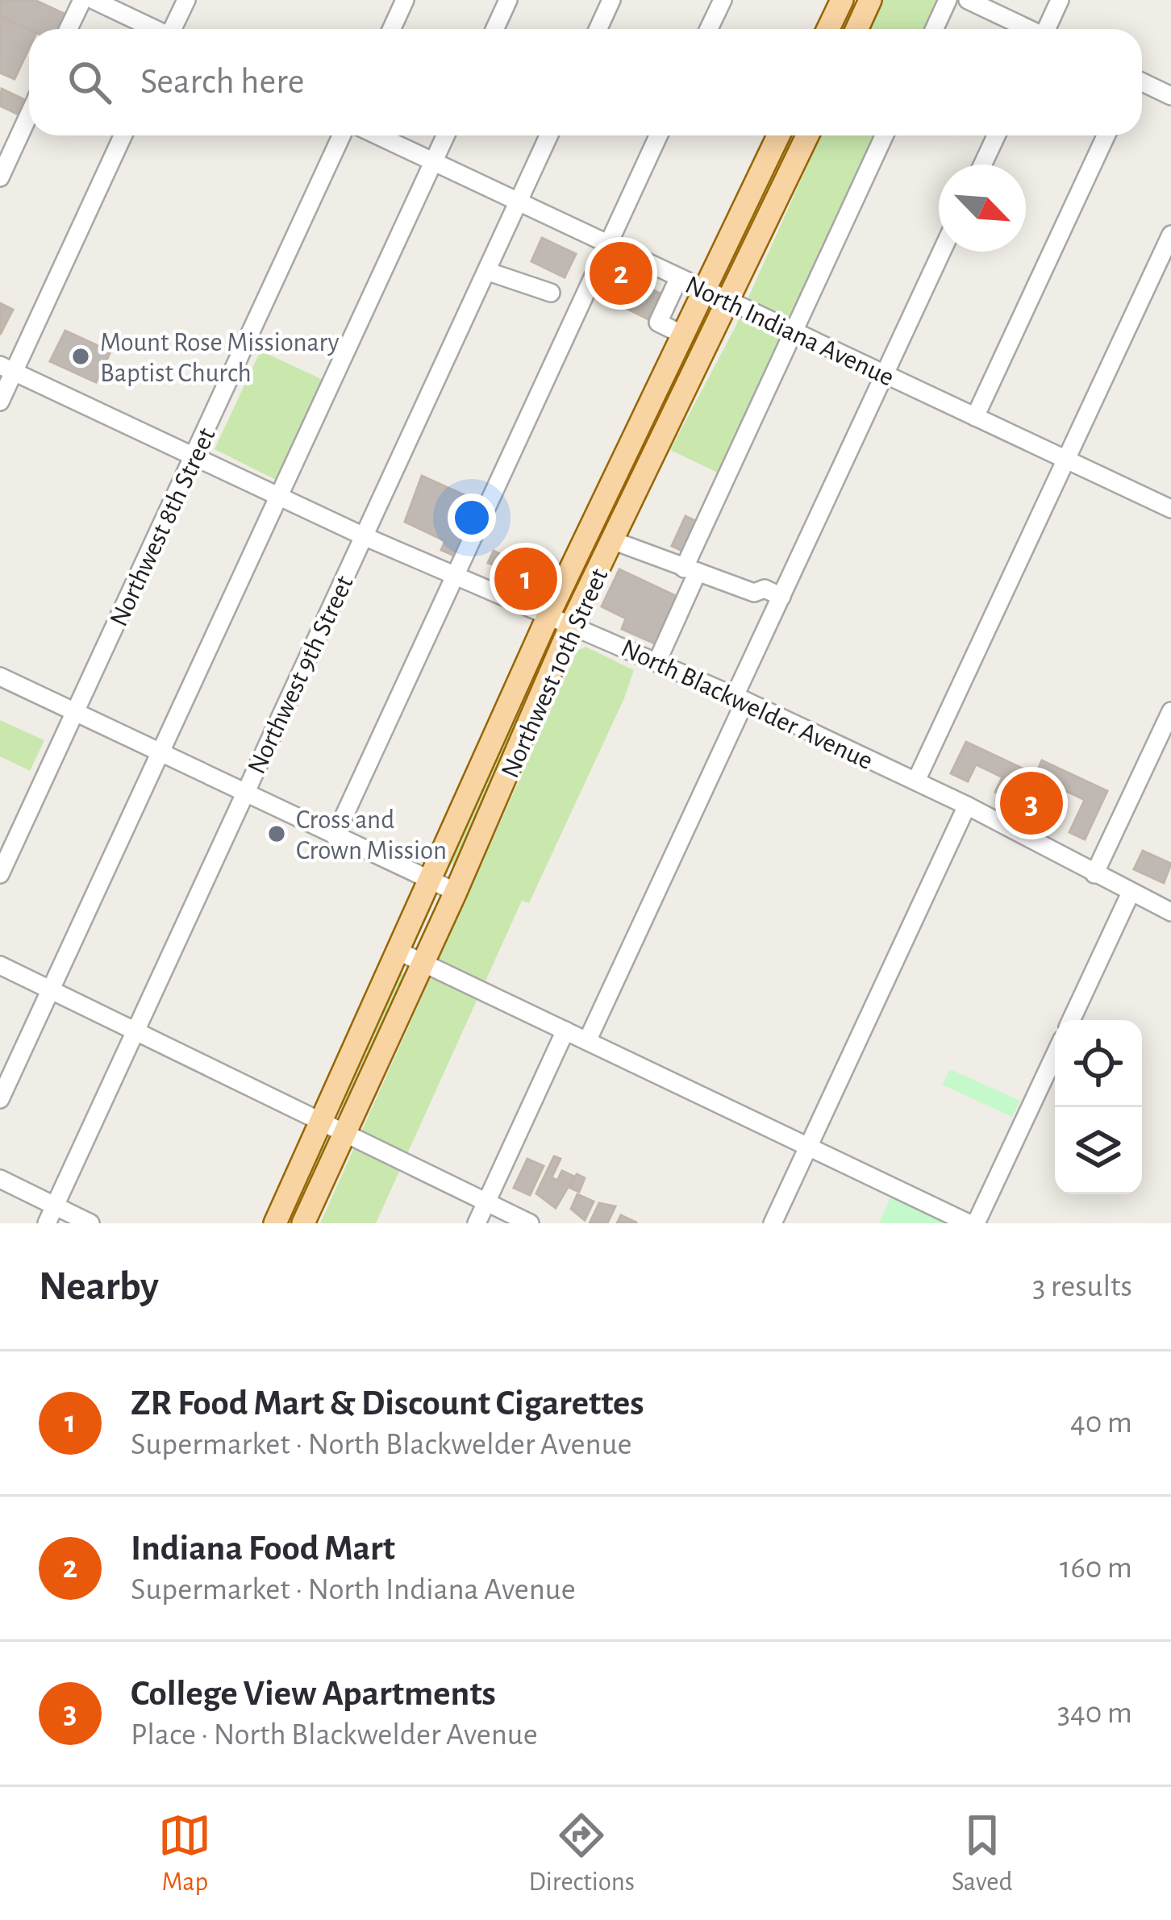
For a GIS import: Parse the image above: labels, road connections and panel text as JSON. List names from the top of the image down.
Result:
{
  "streets": {
    "main road": ["Northwest 10th Street"],
    "street": [
      "North Indiana Avenue",
      "Northwest 8th Street",
      "Northwest 9th Street",
      "North Blackwelder Avenue"
    ]
  },
  "crossings": [
    ["North Indiana Avenue", "Northwest 10th Street"],
    ["North Indiana Avenue", "Northwest 9th Street"],
    ["Northwest 8th Street", "North Blackwelder Avenue"],
    ["Northwest 10th Street", "North Blackwelder Avenue"],
    ["Northwest 9th Street", "North Blackwelder Avenue"]
  ],
  "places": ["Mount Rose Missionary Baptist Church", "Cross and Crown Mission"],
  "north": "bottom right",
  "page": {
    "search": "Search here",
    "pins": ["2", "1", "3"],
    "heading": ["Nearby", "3 results"],
    "list": [
      {
        "mark": "1",
        "name": "ZR Food Mart & Discount Cigarettes",
        "note": "Supermarket · North Blackwelder Avenue",
        "value": "40 m"
      },
      {
        "mark": "2",
        "name": "Indiana Food Mart",
        "note": "Supermarket · North Indiana Avenue",
        "value": "160 m"
      },
      {
        "mark": "3",
        "name": "College View Apartments",
        "note": "Place · North Blackwelder Avenue",
        "value": "340 m"
      }
    ],
    "nav": ["Map", "Directions", "Saved"]
  }
}
